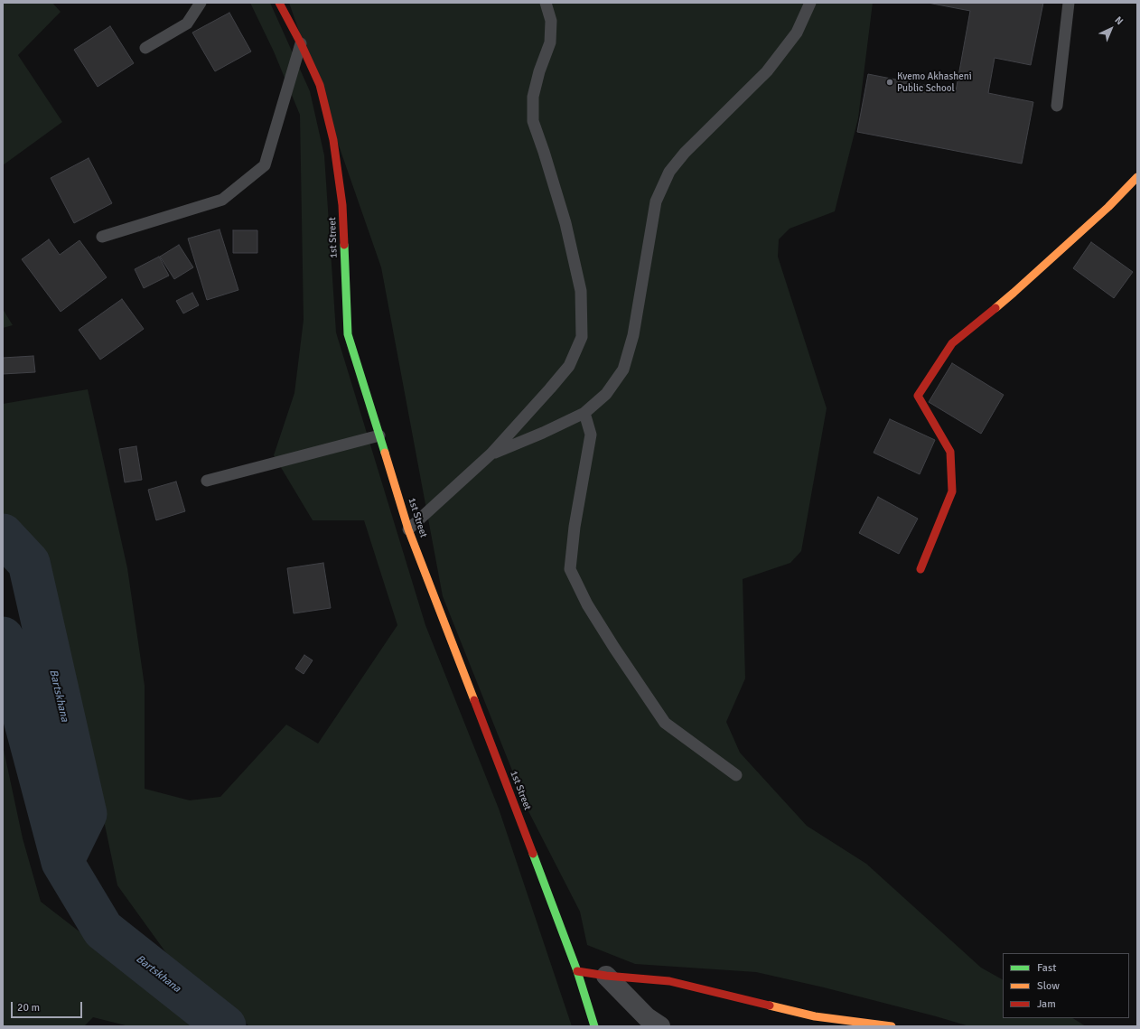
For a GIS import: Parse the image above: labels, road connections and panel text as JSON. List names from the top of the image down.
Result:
{
  "streets": {
    "street": ["1st Street"]
  },
  "water": ["Bartskhana"],
  "places": ["Kvemo Akhasheni Public School"],
  "legend": ["Fast", "Slow", "Jam"],
  "scale_bar": "20 m",
  "north": "top right"
}
